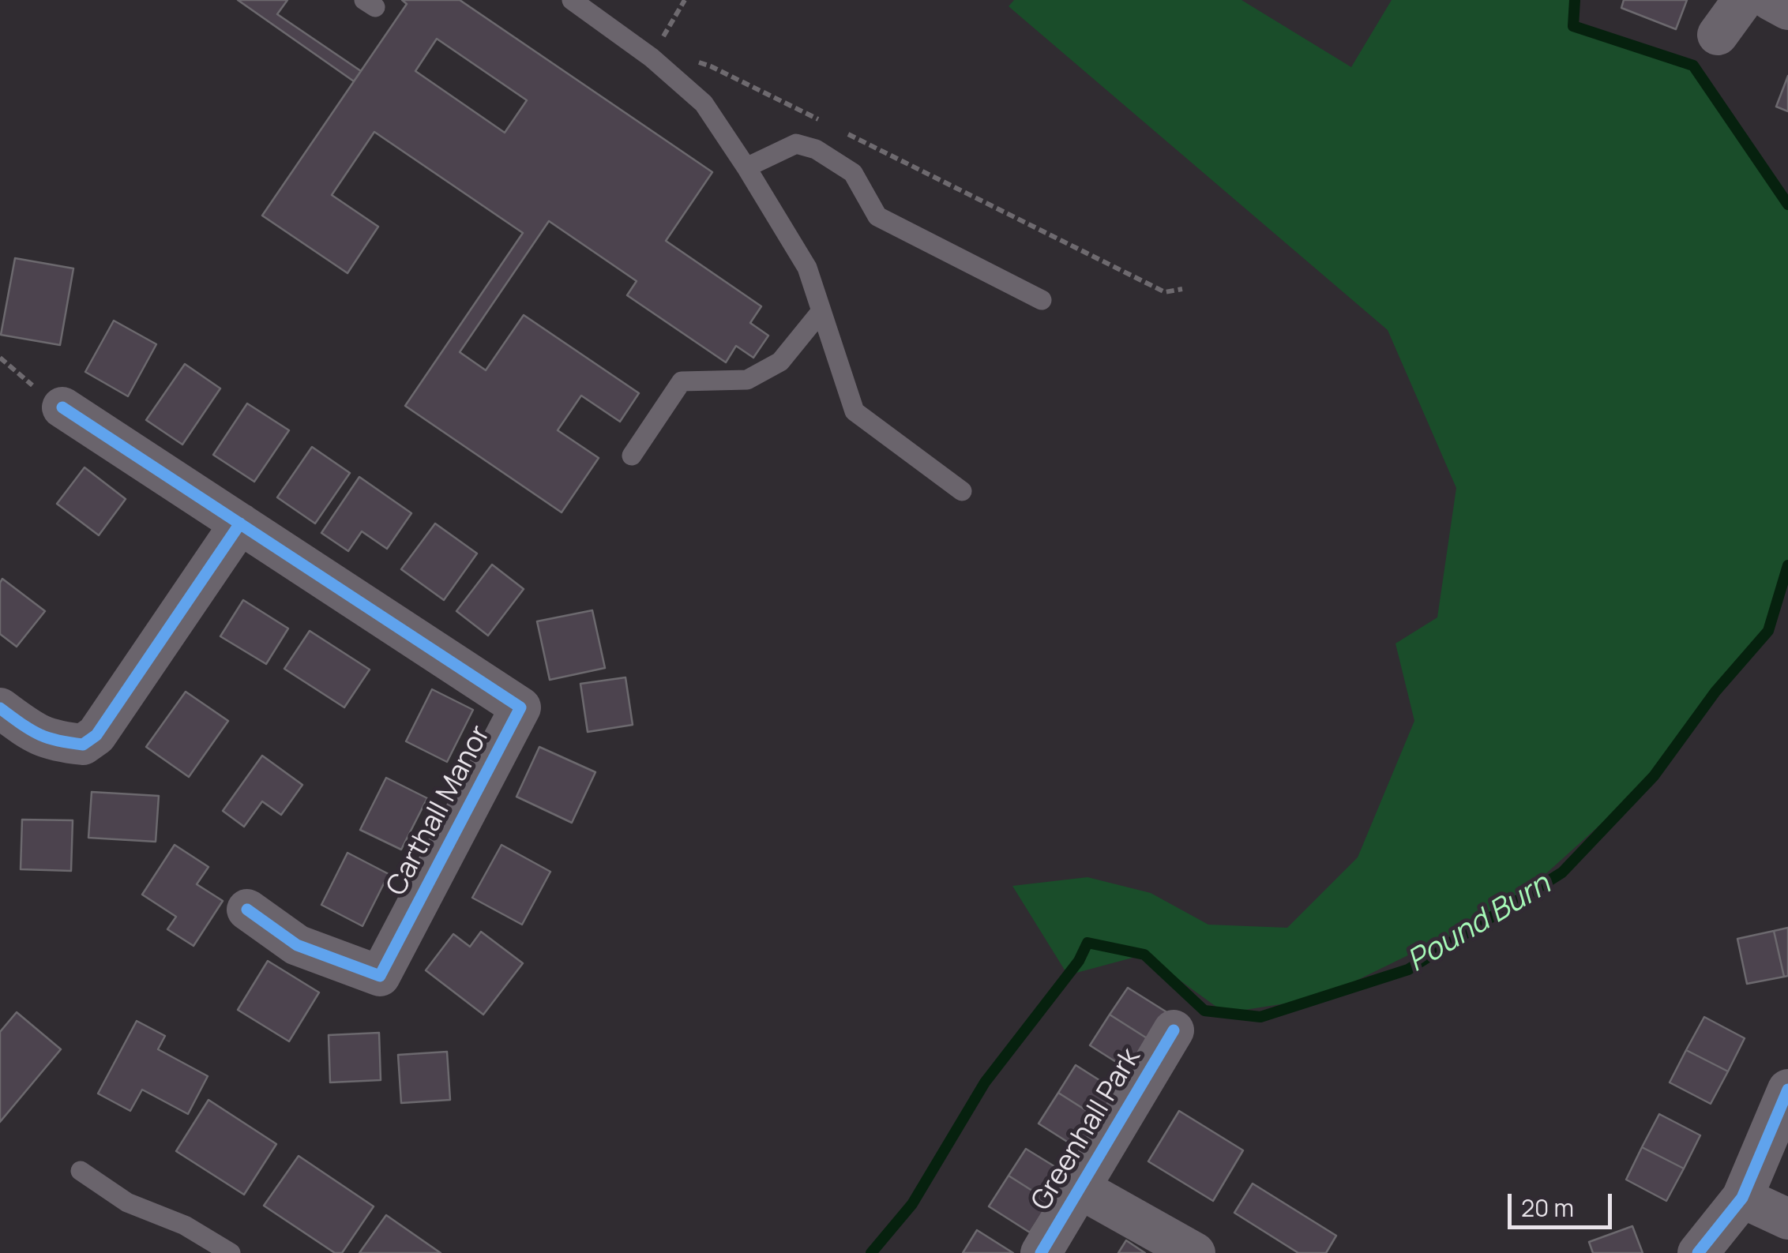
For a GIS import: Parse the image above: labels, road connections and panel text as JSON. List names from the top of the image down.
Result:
{
  "streets": {
    "street": ["Carthall Manor", "Greenhall Park"]
  },
  "water": ["Pound Burn"],
  "scale_bar": "20 m"
}
